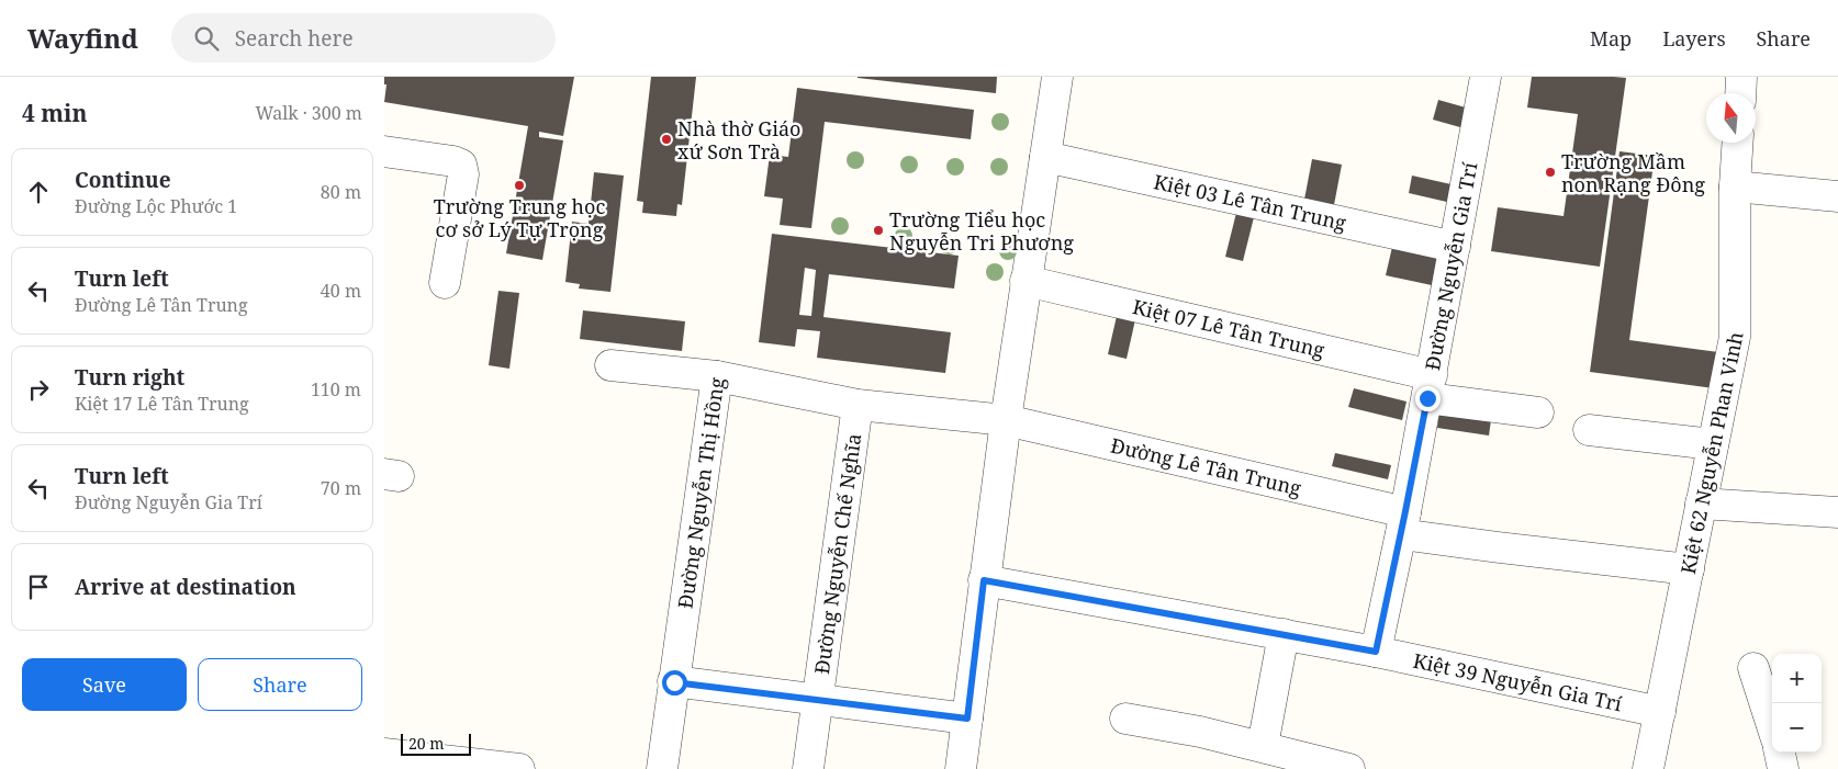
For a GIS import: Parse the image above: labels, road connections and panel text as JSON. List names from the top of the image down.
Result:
{
  "streets": {
    "street": [
      "Kiệt 03 Lê Tân Trung",
      "Đường Nguyễn Gia Trí",
      "Kiệt 07 Lê Tân Trung",
      "Kiệt 62 Nguyễn Phan Vinh",
      "Đường Lê Tân Trung",
      "Đường Nguyễn Thị Hồng",
      "Đường Nguyễn Chế Nghĩa",
      "Kiệt 39 Nguyễn Gia Trí"
    ]
  },
  "crossings": [
    ["Kiệt 03 Lê Tân Trung", "Đường Nguyễn Gia Trí"],
    ["Đường Nguyễn Gia Trí", "Kiệt 07 Lê Tân Trung"],
    ["Đường Nguyễn Gia Trí", "Đường Lê Tân Trung"],
    ["Đường Nguyễn Gia Trí", "Kiệt 39 Nguyễn Gia Trí"],
    ["Kiệt 62 Nguyễn Phan Vinh", "Đường Lê Tân Trung"],
    ["Kiệt 62 Nguyễn Phan Vinh", "Kiệt 39 Nguyễn Gia Trí"],
    ["Đường Lê Tân Trung", "Đường Nguyễn Thị Hồng"],
    ["Đường Nguyễn Thị Hồng", "Đường Nguyễn Chế Nghĩa"]
  ],
  "places": [
    "Nhà thờ Giáo xứ Sơn Trà",
    "Trường Mầm non Rạng Đông",
    "Trường Trung học cơ sở Lý Tự Trọng",
    "Trường Tiểu học Nguyễn Tri Phương"
  ],
  "scale_bar": "20 m",
  "north": "top",
  "page": {
    "header": "Wayfind",
    "search": "Search here",
    "nav": ["Map", "Layers", "Share"],
    "heading": ["4 min", "Walk · 300 m"],
    "list": [
      ["Continue", "Đường Lộc Phước 1", "80 m"],
      ["Turn left", "Đường Lê Tân Trung", "40 m"],
      ["Turn right", "Kiệt 17 Lê Tân Trung", "110 m"],
      ["Turn left", "Đường Nguyễn Gia Trí", "70 m"],
      "Arrive at destination"
    ],
    "buttons": ["Save", "Share"],
    "map_buttons": ["+", "−"],
    "scale": "20 m"
  }
}
